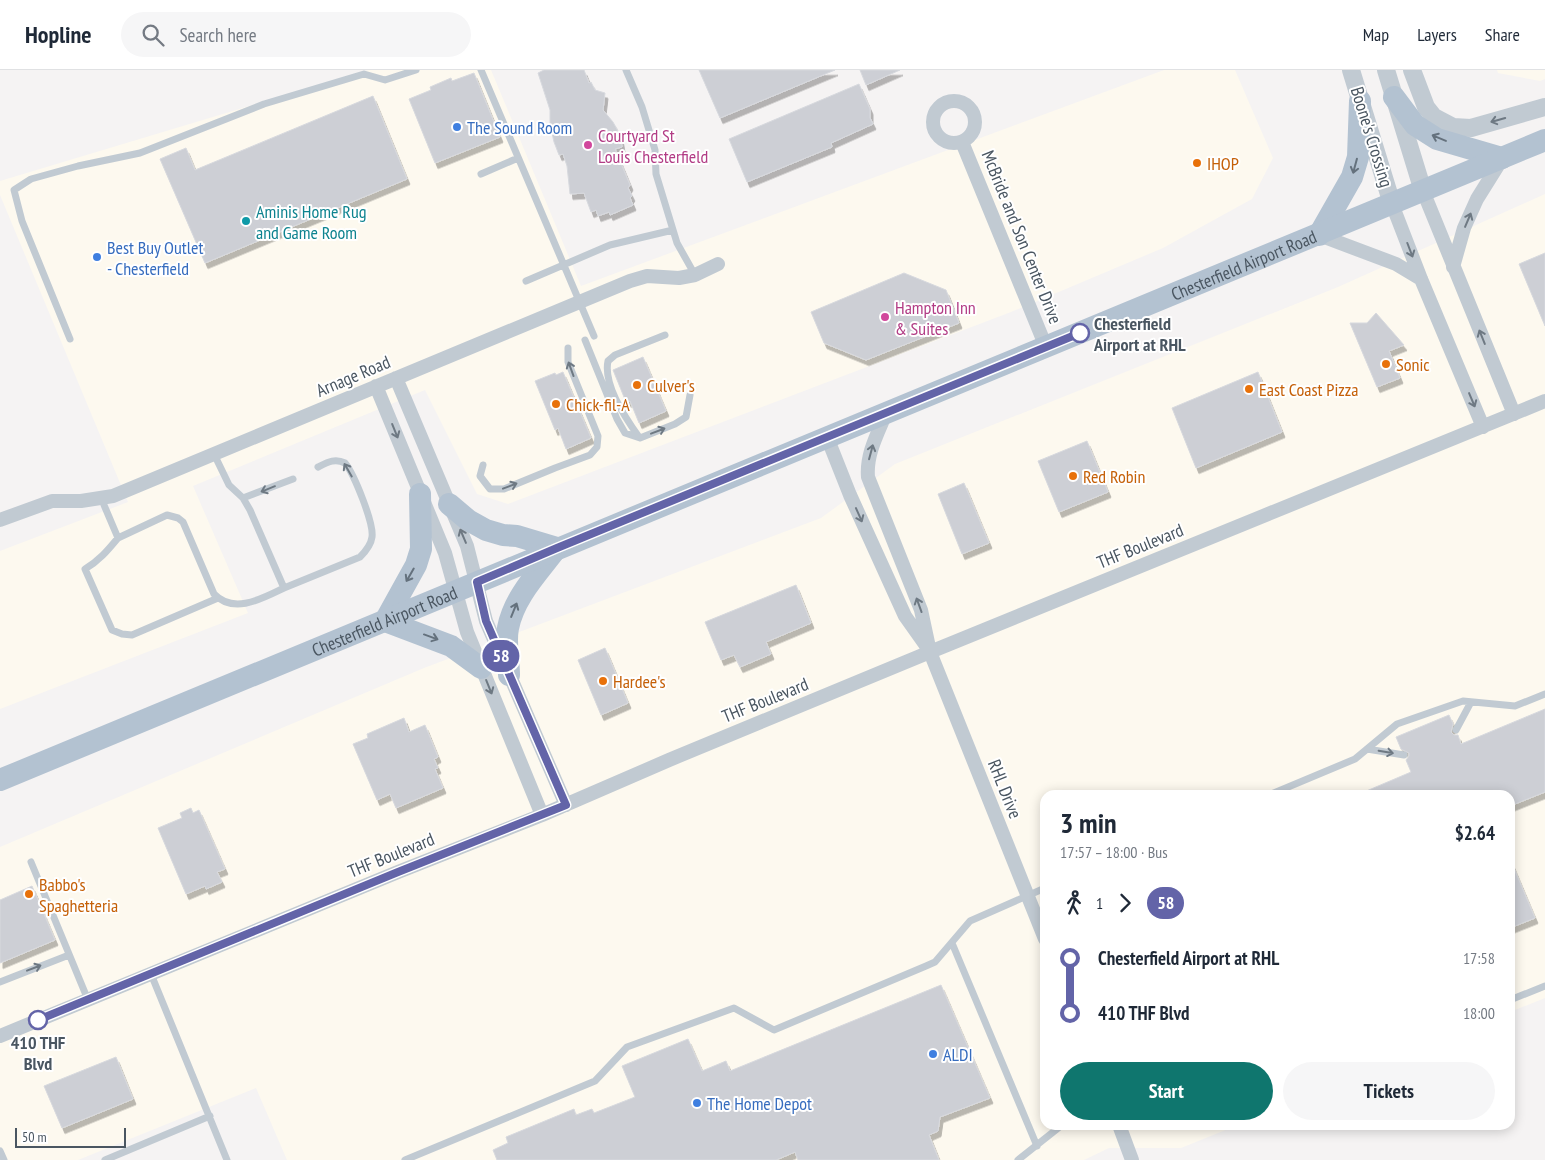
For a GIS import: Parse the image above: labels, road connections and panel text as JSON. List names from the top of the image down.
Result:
{
  "streets": {
    "main road": ["Chesterfield Airport Road"],
    "street": [
      "Boone's Crossing",
      "McBride and Son Center Drive",
      "Arnage Road",
      "THF Boulevard",
      "RHL Drive"
    ]
  },
  "crossings": [
    ["Boone's Crossing", "Chesterfield Airport Road"],
    ["McBride and Son Center Drive", "Chesterfield Airport Road"],
    ["Chesterfield Airport Road", "RHL Drive"],
    ["THF Boulevard", "RHL Drive"]
  ],
  "places": [
    "The Sound Room",
    "Courtyard St Louis Chesterfield",
    "IHOP",
    "Aminis Home Rug and Game Room",
    "Best Buy Outlet - Chesterfield",
    "Hampton Inn & Suites",
    "Chesterfield Airport at RHL",
    "Sonic",
    "Culver's",
    "East Coast Pizza",
    "Chick-fil-A",
    "Red Robin",
    "Hardee's",
    "Babbo's Spaghetteria",
    "410 THF Blvd",
    "ALDI",
    "The Home Depot"
  ],
  "lines": ["bus line 58"],
  "scale_bar": "50 m",
  "page": {
    "header": "Hopline",
    "search": "Search here",
    "nav": ["Map", "Layers", "Share"],
    "on_map": "58",
    "heading": ["3 min", "17:57 – 18:00 · Bus", "$2.64"],
    "legs": ["1", "58"],
    "list": [
      {
        "name": "Chesterfield Airport at RHL",
        "value": "17:58"
      },
      {
        "name": "410 THF Blvd",
        "value": "18:00"
      }
    ],
    "buttons": ["Start", "Tickets"],
    "scale": "50 m"
  }
}
